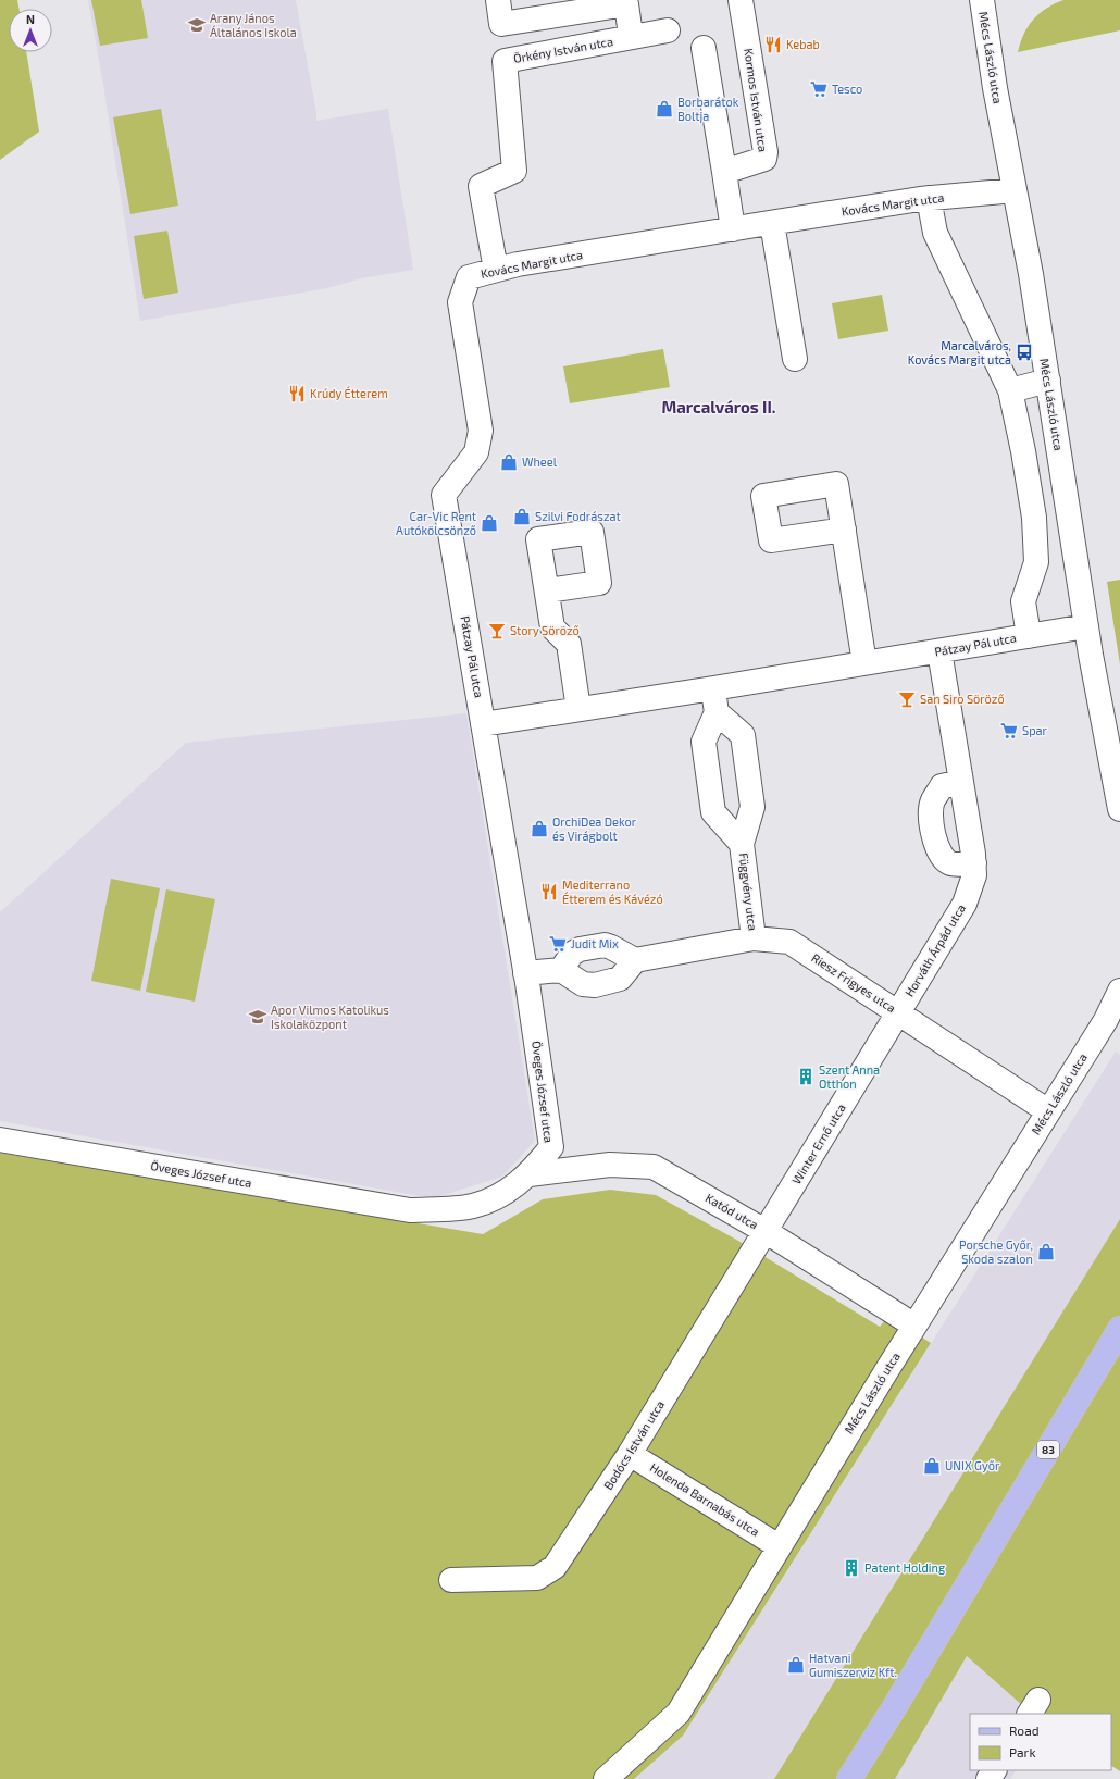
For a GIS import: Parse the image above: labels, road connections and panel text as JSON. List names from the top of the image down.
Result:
{
  "streets": {
    "main road": ["83"],
    "street": [
      "Örkény István utca",
      "Mécs László utca",
      "Kormos István utca",
      "Kovács Margit utca",
      "Pátzay Pál utca",
      "Függvény utca",
      "Horváth Árpád utca",
      "Riesz Frigyes utca",
      "Öveges József utca",
      "Winter Ernő utca",
      "Katód utca",
      "Bodócs István utca",
      "Holenda Barnabás utca"
    ]
  },
  "crossings": [
    ["Örkény István utca", "Kovács Margit utca"],
    ["Mécs László utca", "Kovács Margit utca"],
    ["Mécs László utca", "Pátzay Pál utca"],
    ["Mécs László utca", "Riesz Frigyes utca"],
    ["Mécs László utca", "Katód utca"],
    ["Mécs László utca", "Holenda Barnabás utca"],
    ["Kovács Margit utca", "Pátzay Pál utca"],
    ["Pátzay Pál utca", "Horváth Árpád utca"],
    ["Pátzay Pál utca", "Öveges József utca"],
    ["Függvény utca", "Riesz Frigyes utca"],
    ["Horváth Árpád utca", "Riesz Frigyes utca"],
    ["Horváth Árpád utca", "Winter Ernő utca"],
    ["Riesz Frigyes utca", "Winter Ernő utca"],
    ["Öveges József utca", "Katód utca"],
    ["Winter Ernő utca", "Katód utca"],
    ["Winter Ernő utca", "Bodócs István utca"],
    ["Katód utca", "Bodócs István utca"],
    ["Bodócs István utca", "Holenda Barnabás utca"]
  ],
  "districts": ["Marcalváros II."],
  "places": {
    "school or university": ["Arany János Általános Iskola", "Apor Vilmos Katolikus Iskolaközpont"],
    "restaurant": ["Kebab", "Krúdy Étterem", "Mediterrano Étterem és Kávézó"],
    "supermarket": ["Tesco", "Spar", "Judit Mix"],
    "shop": [
      "Borbarátok Boltja",
      "Wheel",
      "Szilvi Fodrászat",
      "Car-Vic Rent Autókölcsönző",
      "OrchiDea Dekor és Virágbolt",
      "Porsche Győr, Skoda szalon",
      "UNIX Győr",
      "Hatvani Gumiszerviz Kft."
    ],
    "bus stop": ["Marcalváros, Kovács Margit utca"],
    "bar": ["Story Söröző", "San Siro Söröző"],
    "building": ["Szent Anna Otthon", "Patent Holding"]
  },
  "legend": ["Road", "Park"],
  "north": "top"
}
